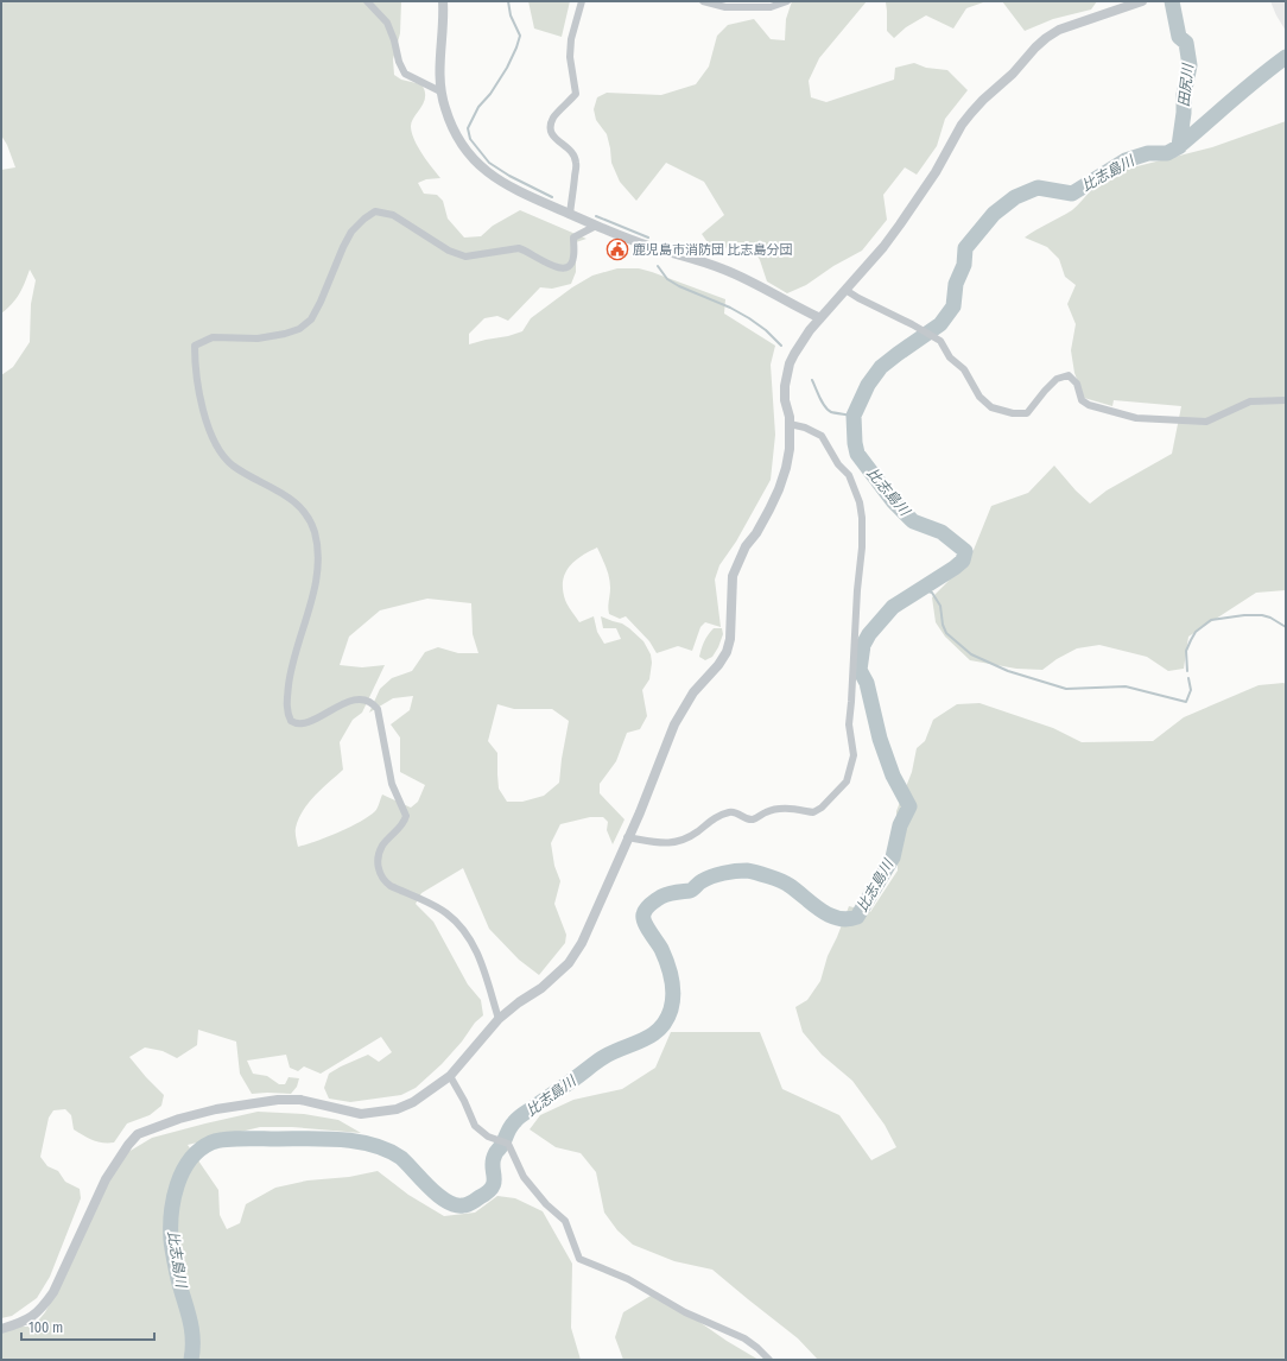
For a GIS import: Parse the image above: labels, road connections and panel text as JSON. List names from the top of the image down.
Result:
{
  "water": ["田尻川", "比志島川"],
  "places": {
    "public building": ["鹿児島市消防団 比志島分団"]
  },
  "scale_bar": "100 m"
}
